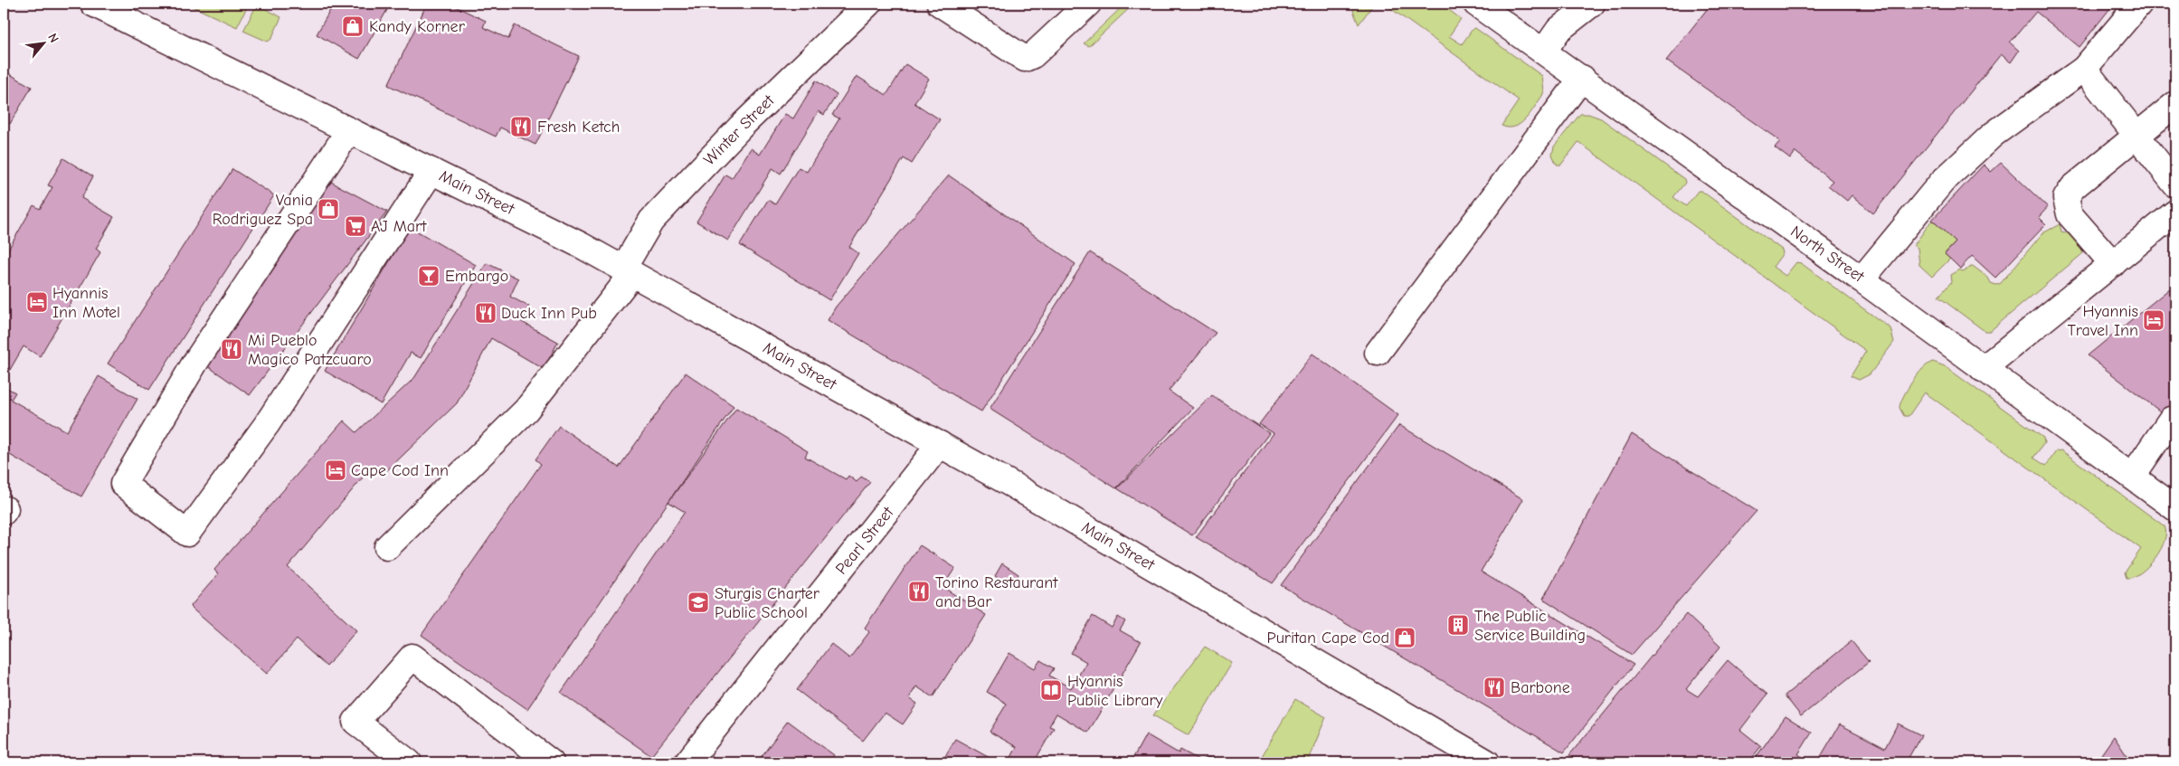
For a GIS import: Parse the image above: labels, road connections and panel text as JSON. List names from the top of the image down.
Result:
{
  "streets": {
    "street": [
      "Winter Street",
      "Main Street",
      "North Street",
      "Pearl Street"
    ]
  },
  "crossings": [
    ["Winter Street", "Main Street"],
    ["Main Street", "Pearl Street"]
  ],
  "places": {
    "shop": ["Kandy Korner", "Vania Rodriguez Spa", "Puritan Cape Cod"],
    "restaurant": [
      "Fresh Ketch",
      "Duck Inn Pub",
      "Mi Pueblo Magico Patzcuaro",
      "Torino Restaurant and Bar",
      "Barbone"
    ],
    "supermarket": ["AJ Mart"],
    "bar": ["Embargo"],
    "hotel": ["Hyannis Inn Motel", "Hyannis Travel Inn", "Cape Cod Inn"],
    "school or university": ["Sturgis Charter Public School"],
    "building": ["The Public Service Building"],
    "library": ["Hyannis Public Library"]
  },
  "north": "top right"
}
